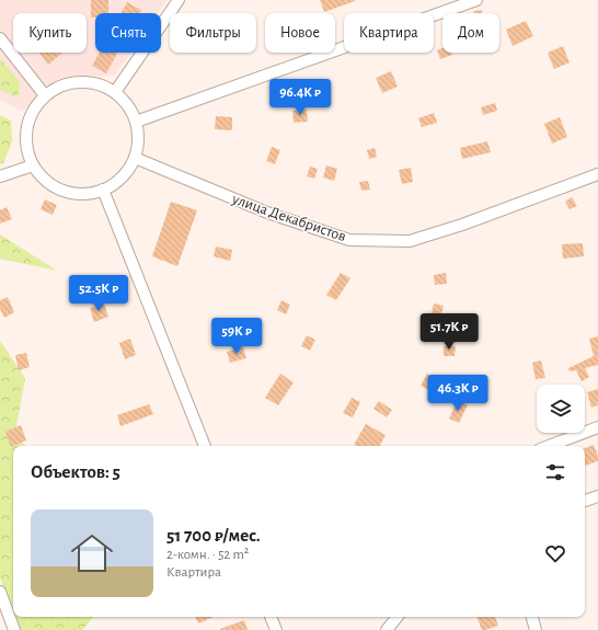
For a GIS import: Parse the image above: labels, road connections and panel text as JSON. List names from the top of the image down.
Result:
{
  "streets": {
    "street": ["улица Декабристов"]
  },
  "page": {
    "chip": [
      "Купить",
      "Снять",
      "Фильтры",
      "Новое",
      "Квартира",
      "Дом"
    ],
    "price": [
      "96.4K ₽",
      "52.5K ₽",
      "51.7K ₽",
      "59K ₽",
      "46.3K ₽"
    ],
    "heading": "Объектов: 5",
    "list": [
      {
        "name": "51 700 ₽/мес.",
        "note": "2-комн. · 52 m² · Квартира"
      }
    ]
  }
}
